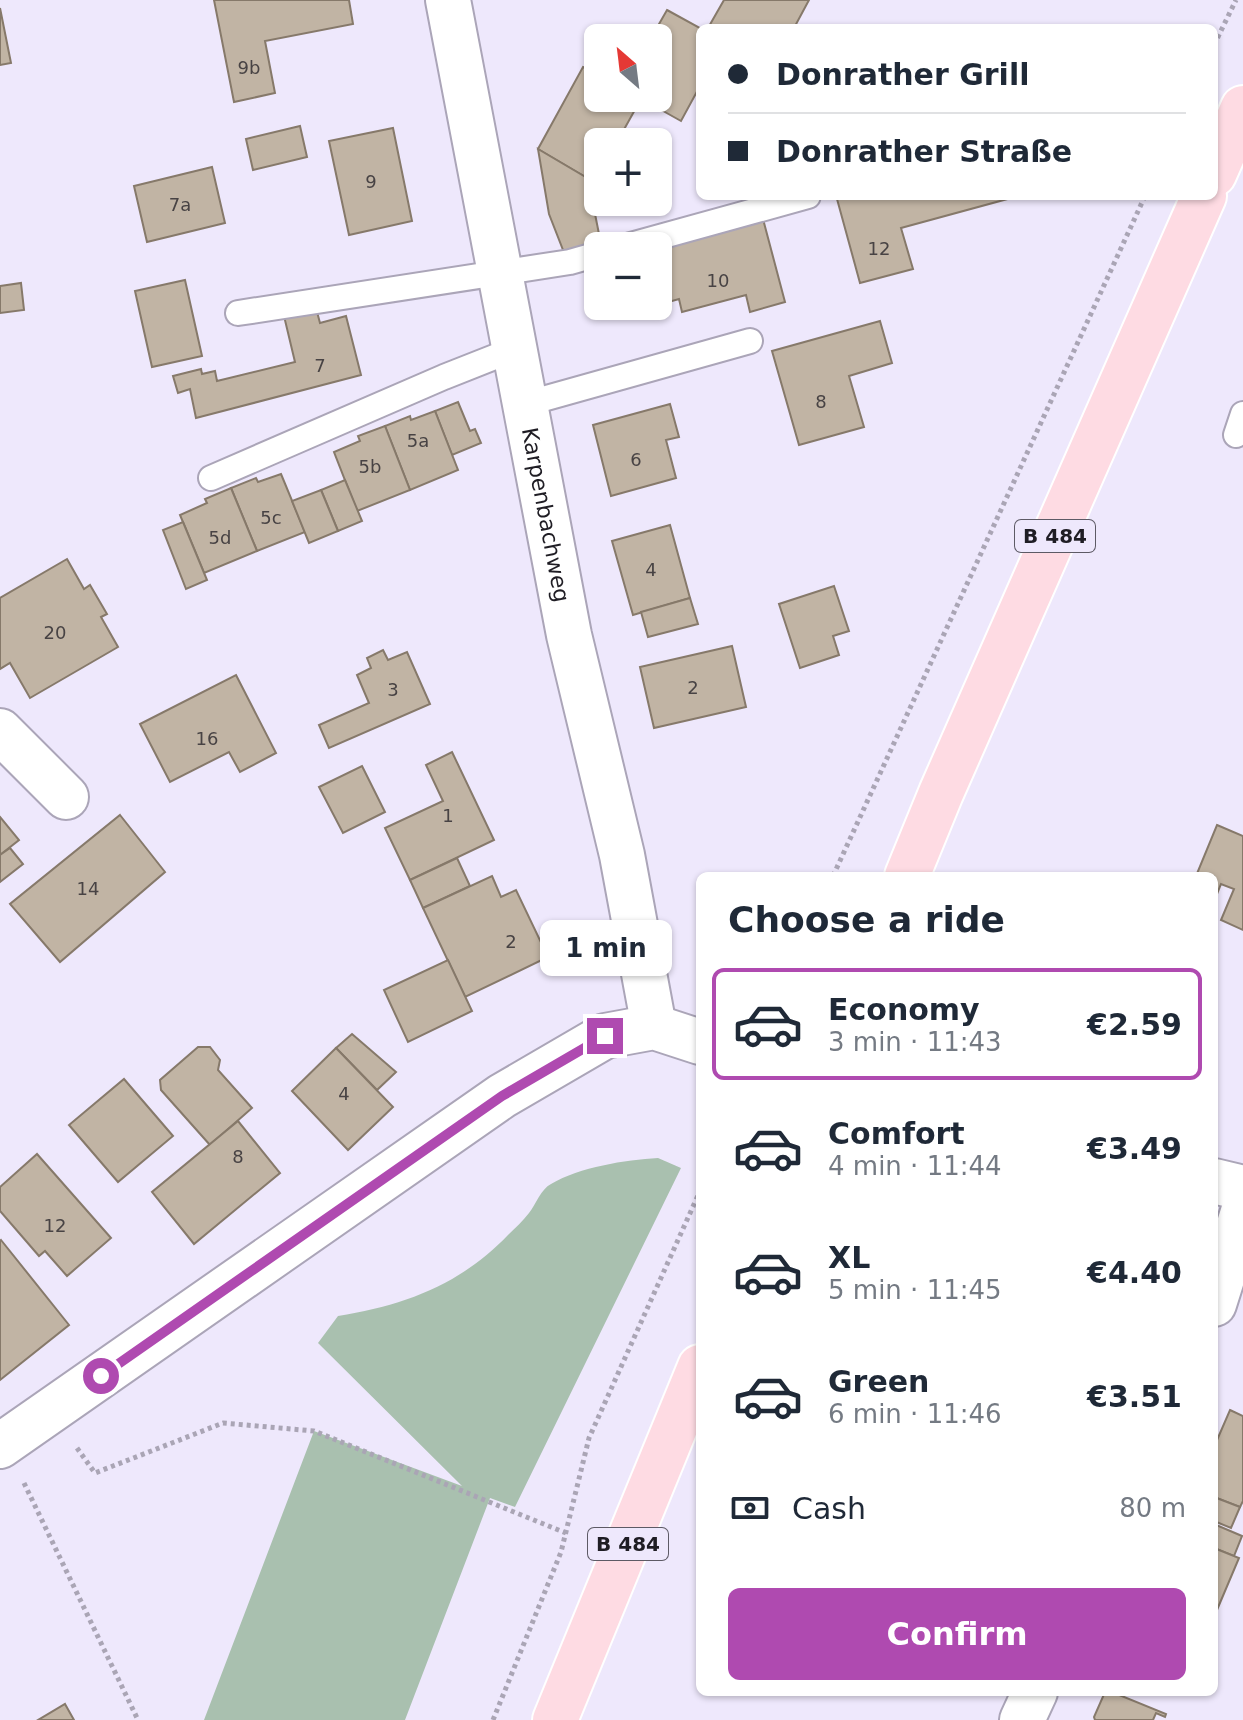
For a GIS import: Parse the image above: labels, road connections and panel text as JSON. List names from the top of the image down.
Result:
{
  "streets": {
    "main road": ["B 484"],
    "street": ["Karpenbachweg"]
  },
  "house_numbers": [
    "9b",
    "9",
    "7a",
    "12",
    "10",
    "7",
    "8",
    "5a",
    "6",
    "5b",
    "5c",
    "5d",
    "4",
    "20",
    "2",
    "3",
    "16",
    "1",
    "14",
    "2",
    "4",
    "8",
    "12"
  ],
  "north": "top left",
  "page": {
    "map_buttons": ["+", "−"],
    "banner": ["Donrather Grill", "Donrather Straße"],
    "heading": "Choose a ride",
    "bubble": "1 min",
    "list": [
      {
        "name": "Economy",
        "note": "3 min · 11:43",
        "value": "€2.59"
      },
      {
        "name": "Comfort",
        "note": "4 min · 11:44",
        "value": "€3.49"
      },
      {
        "name": "XL",
        "note": "5 min · 11:45",
        "value": "€4.40"
      },
      {
        "name": "Green",
        "note": "6 min · 11:46",
        "value": "€3.51"
      }
    ],
    "pay": ["Cash", "80 m"],
    "buttons": "Confirm"
  }
}
